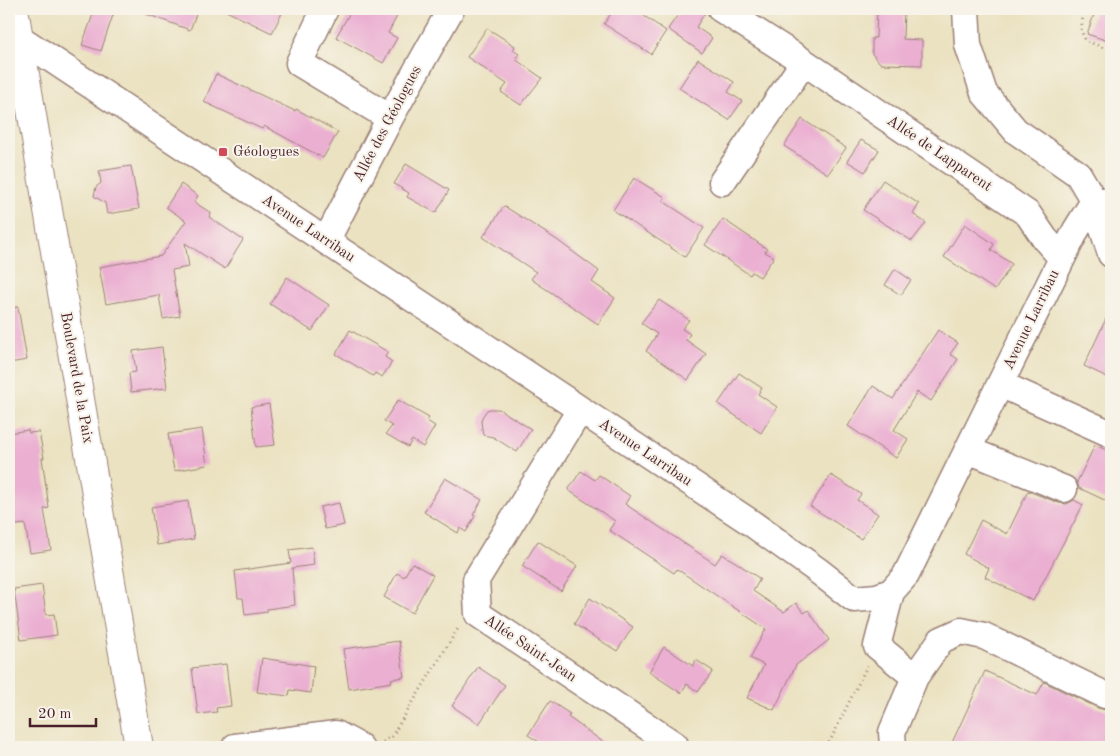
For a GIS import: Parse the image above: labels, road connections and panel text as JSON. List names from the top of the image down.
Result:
{
  "streets": {
    "main road": ["Boulevard de la Paix"],
    "street": [
      "Allée des Géologues",
      "Allée de Lapparent",
      "Avenue Larribau",
      "Allée Saint-Jean"
    ]
  },
  "crossings": [
    ["Allée des Géologues", "Avenue Larribau"],
    ["Allée de Lapparent", "Avenue Larribau"],
    ["Avenue Larribau", "Boulevard de la Paix"],
    ["Avenue Larribau", "Allée Saint-Jean"]
  ],
  "places": {
    "transit": ["Géologues"]
  },
  "scale_bar": "20 m"
}
